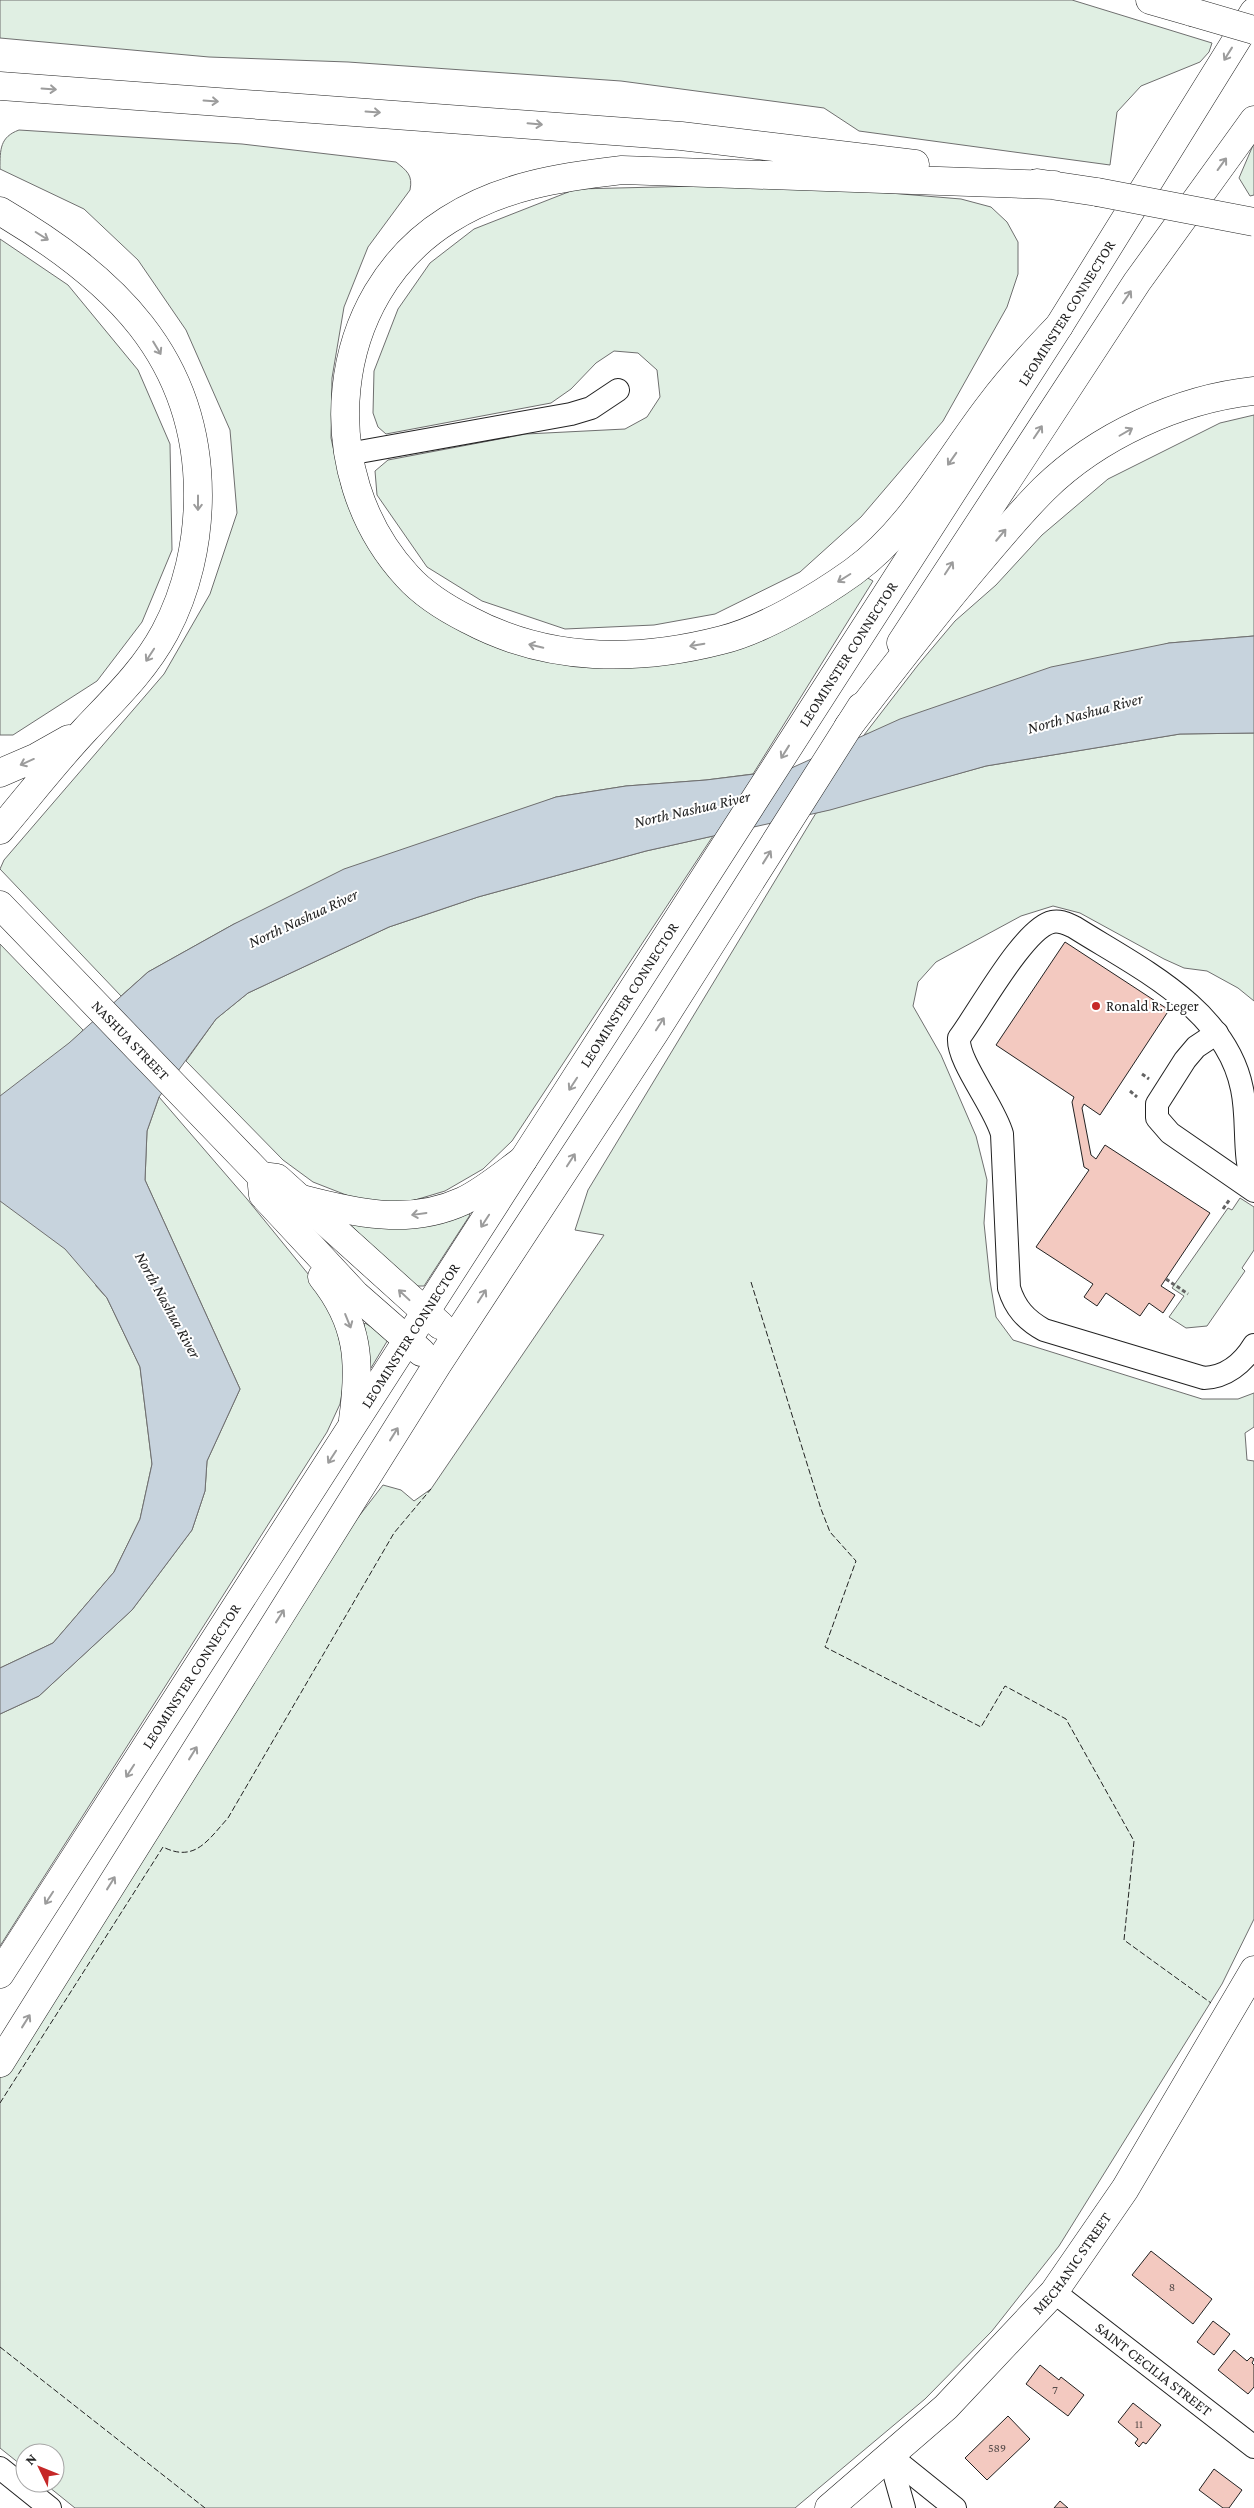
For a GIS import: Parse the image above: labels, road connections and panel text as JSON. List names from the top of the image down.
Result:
{
  "streets": {
    "main road": ["LEOMINSTER CONNECTOR", "NASHUA STREET", "MECHANIC STREET"],
    "street": ["SAINT CECILIA STREET"]
  },
  "crossings": [
    ["LEOMINSTER CONNECTOR", "NASHUA STREET"],
    ["MECHANIC STREET", "SAINT CECILIA STREET"]
  ],
  "water": ["North Nashua River"],
  "places": ["Ronald R. Leger"],
  "house_numbers": [
    "8",
    "7",
    "11",
    "589"
  ],
  "north": "top left"
}
